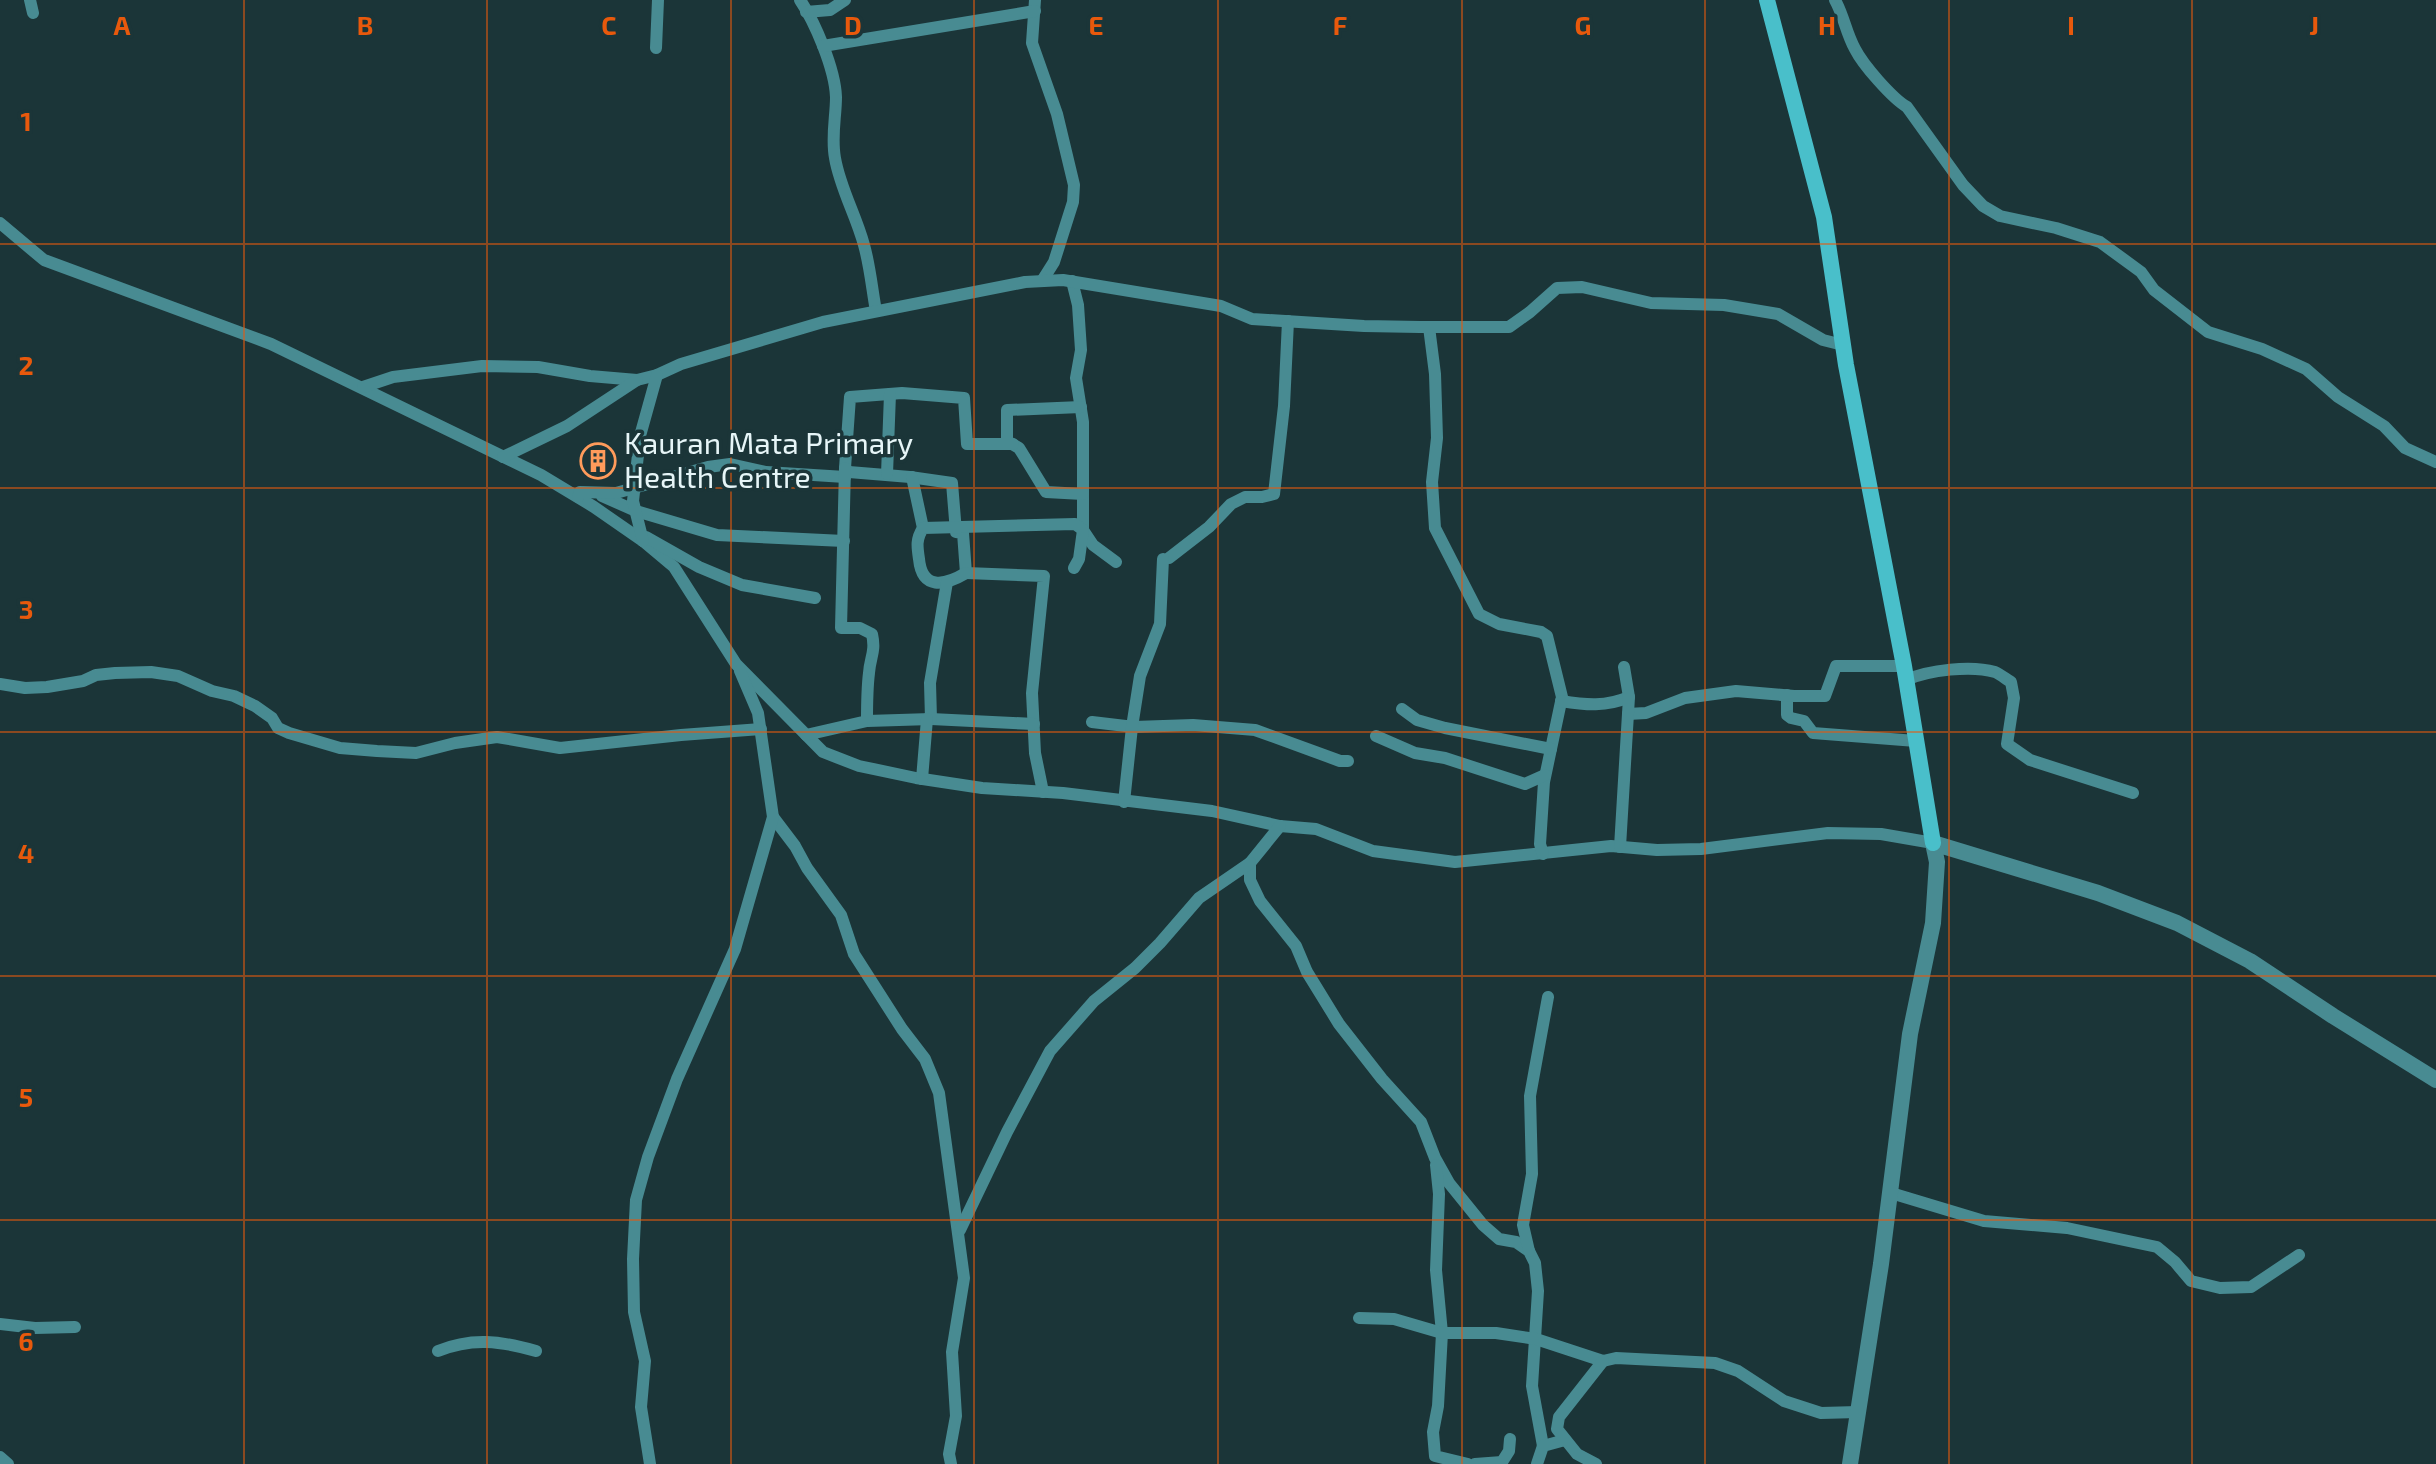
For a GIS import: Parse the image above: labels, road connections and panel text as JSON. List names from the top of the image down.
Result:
{
  "places": {
    "building": ["Kauran Mata Primary Health Centre"]
  },
  "grid": {
    "columns": [
      "A",
      "B",
      "C",
      "D",
      "E",
      "F",
      "G",
      "H",
      "I",
      "J"
    ],
    "rows": [
      "1",
      "2",
      "3",
      "4",
      "5",
      "6"
    ]
  }
}
